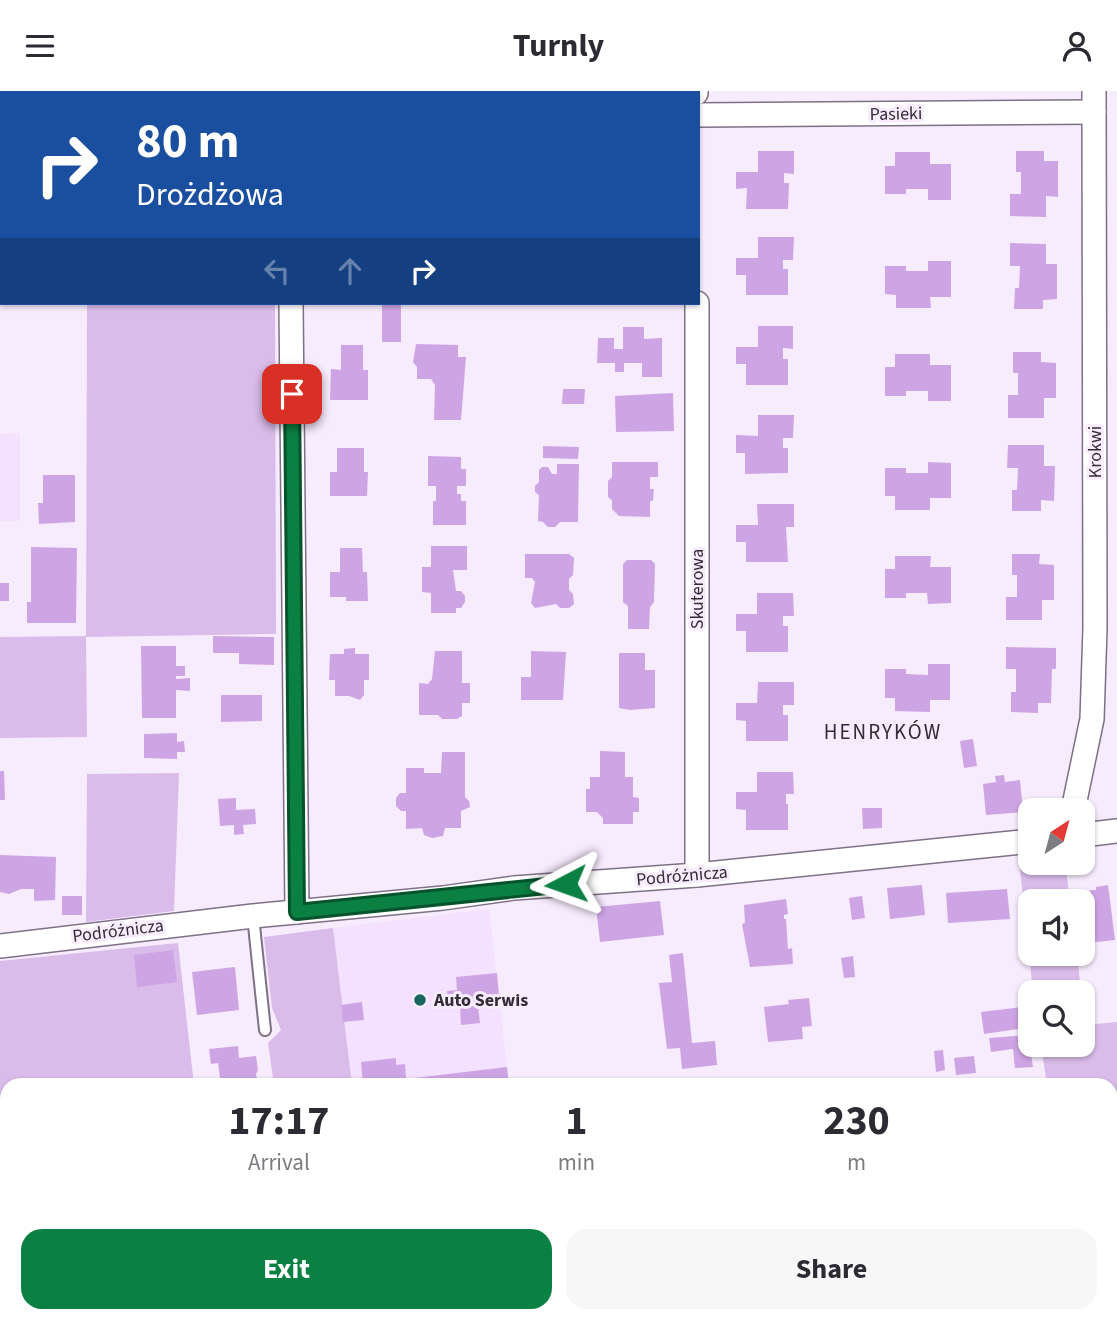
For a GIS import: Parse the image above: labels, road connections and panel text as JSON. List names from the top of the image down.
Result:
{
  "streets": {
    "street": [
      "Pasieki",
      "Krokwi",
      "Skuterowa",
      "Podróżnicza"
    ]
  },
  "crossings": [
    ["Pasieki", "Krokwi"],
    ["Skuterowa", "Podróżnicza"]
  ],
  "districts": ["HENRYKÓW"],
  "places": ["Auto Serwis"],
  "north": "top right",
  "page": {
    "header": "Turnly",
    "turn": ["80 m", "Drożdżowa"],
    "eta": [
      "17:17",
      "Arrival",
      "1",
      "min",
      "230",
      "m"
    ],
    "buttons": ["Exit", "Share"]
  }
}
